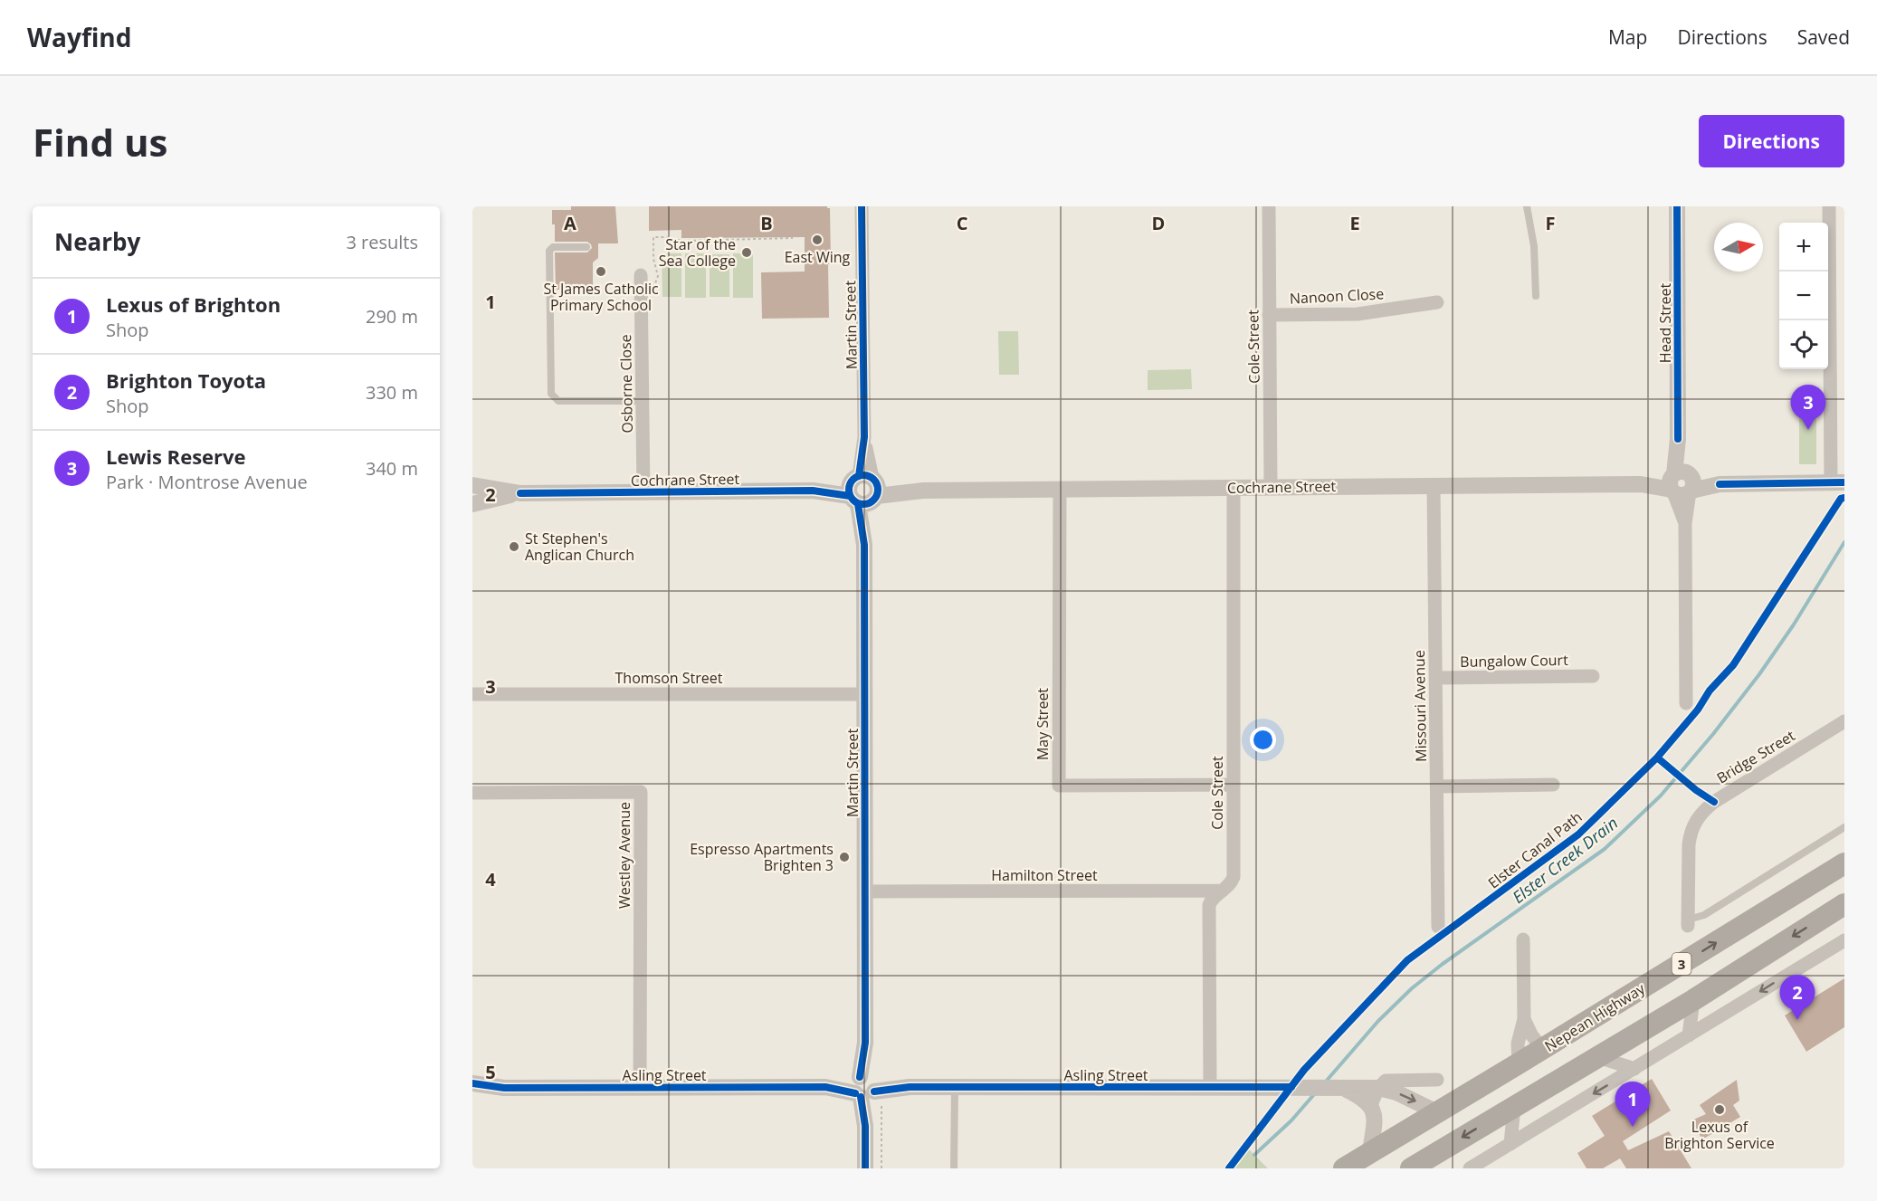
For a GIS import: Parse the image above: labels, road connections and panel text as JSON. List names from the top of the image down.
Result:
{
  "streets": {
    "highway": ["3", "Nepean Highway"],
    "street": [
      "Nanoon Close",
      "Head Street",
      "Martin Street",
      "Cole Street",
      "Osborne Close",
      "Cochrane Street",
      "Bungalow Court",
      "Thomson Street",
      "Missouri Avenue",
      "May Street",
      "Bridge Street",
      "Westley Avenue",
      "Hamilton Street",
      "Asling Street"
    ],
    "cycle path": ["Elster Canal Path"]
  },
  "crossings": [
    ["Nanoon Close", "Cole Street"],
    ["Head Street", "Cochrane Street"],
    ["Martin Street", "Cochrane Street"],
    ["Martin Street", "Thomson Street"],
    ["Martin Street", "Hamilton Street"],
    ["Martin Street", "Asling Street"],
    ["Cole Street", "Cochrane Street"],
    ["Cole Street", "May Street"],
    ["Cole Street", "Hamilton Street"],
    ["Cole Street", "Asling Street"],
    ["Osborne Close", "Cochrane Street"],
    ["Cochrane Street", "Missouri Avenue"],
    ["Cochrane Street", "May Street"],
    ["Bungalow Court", "Missouri Avenue"],
    ["Westley Avenue", "Asling Street"],
    ["Nepean Highway", "Asling Street"]
  ],
  "water": ["Elster Creek Drain"],
  "places": [
    "East Wing",
    "Star of the Sea College",
    "St James Catholic Primary School",
    "St Stephen's Anglican Church",
    "Espresso Apartments Brighten 3",
    "Lexus of Brighton Service"
  ],
  "north": "right",
  "page": {
    "header": "Wayfind",
    "nav": ["Map", "Directions", "Saved"],
    "buttons": "Directions",
    "title": "Find us",
    "heading": ["Nearby", "3 results"],
    "map_buttons": ["+", "−"],
    "list": [
      {
        "mark": "1",
        "name": "Lexus of Brighton",
        "note": "Shop",
        "value": "290 m"
      },
      {
        "mark": "2",
        "name": "Brighton Toyota",
        "note": "Shop",
        "value": "330 m"
      },
      {
        "mark": "3",
        "name": "Lewis Reserve",
        "note": "Park · Montrose Avenue",
        "value": "340 m"
      }
    ],
    "pins": ["3", "2", "1"]
  },
  "grid": {
    "columns": [
      "A",
      "B",
      "C",
      "D",
      "E",
      "F"
    ],
    "rows": [
      "1",
      "2",
      "3",
      "4",
      "5"
    ]
  }
}
